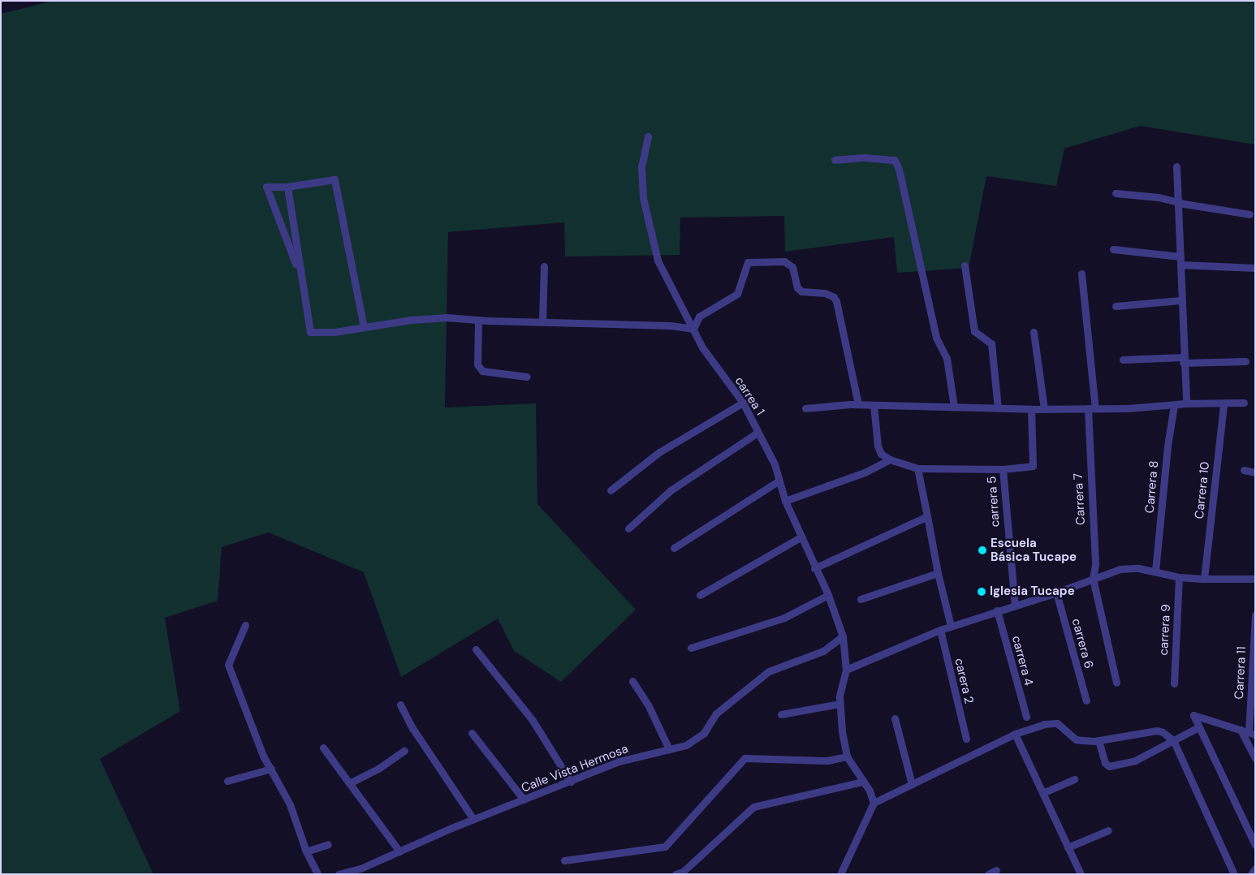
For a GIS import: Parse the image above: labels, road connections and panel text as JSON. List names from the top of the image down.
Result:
{
  "streets": {
    "street": [
      "carrea 1",
      "Carrera 8",
      "Carrera 10",
      "Carrera 7",
      "carrera 5",
      "carrera 9",
      "carrera 6",
      "carrera 4",
      "Carrera 11",
      "carera 2",
      "Calle Vista Hermosa"
    ]
  },
  "crossings": [
    ["carrea 1", "Calle Vista Hermosa"]
  ],
  "places": ["Escuela Básica Tucape", "Iglesia Tucape"]
}
